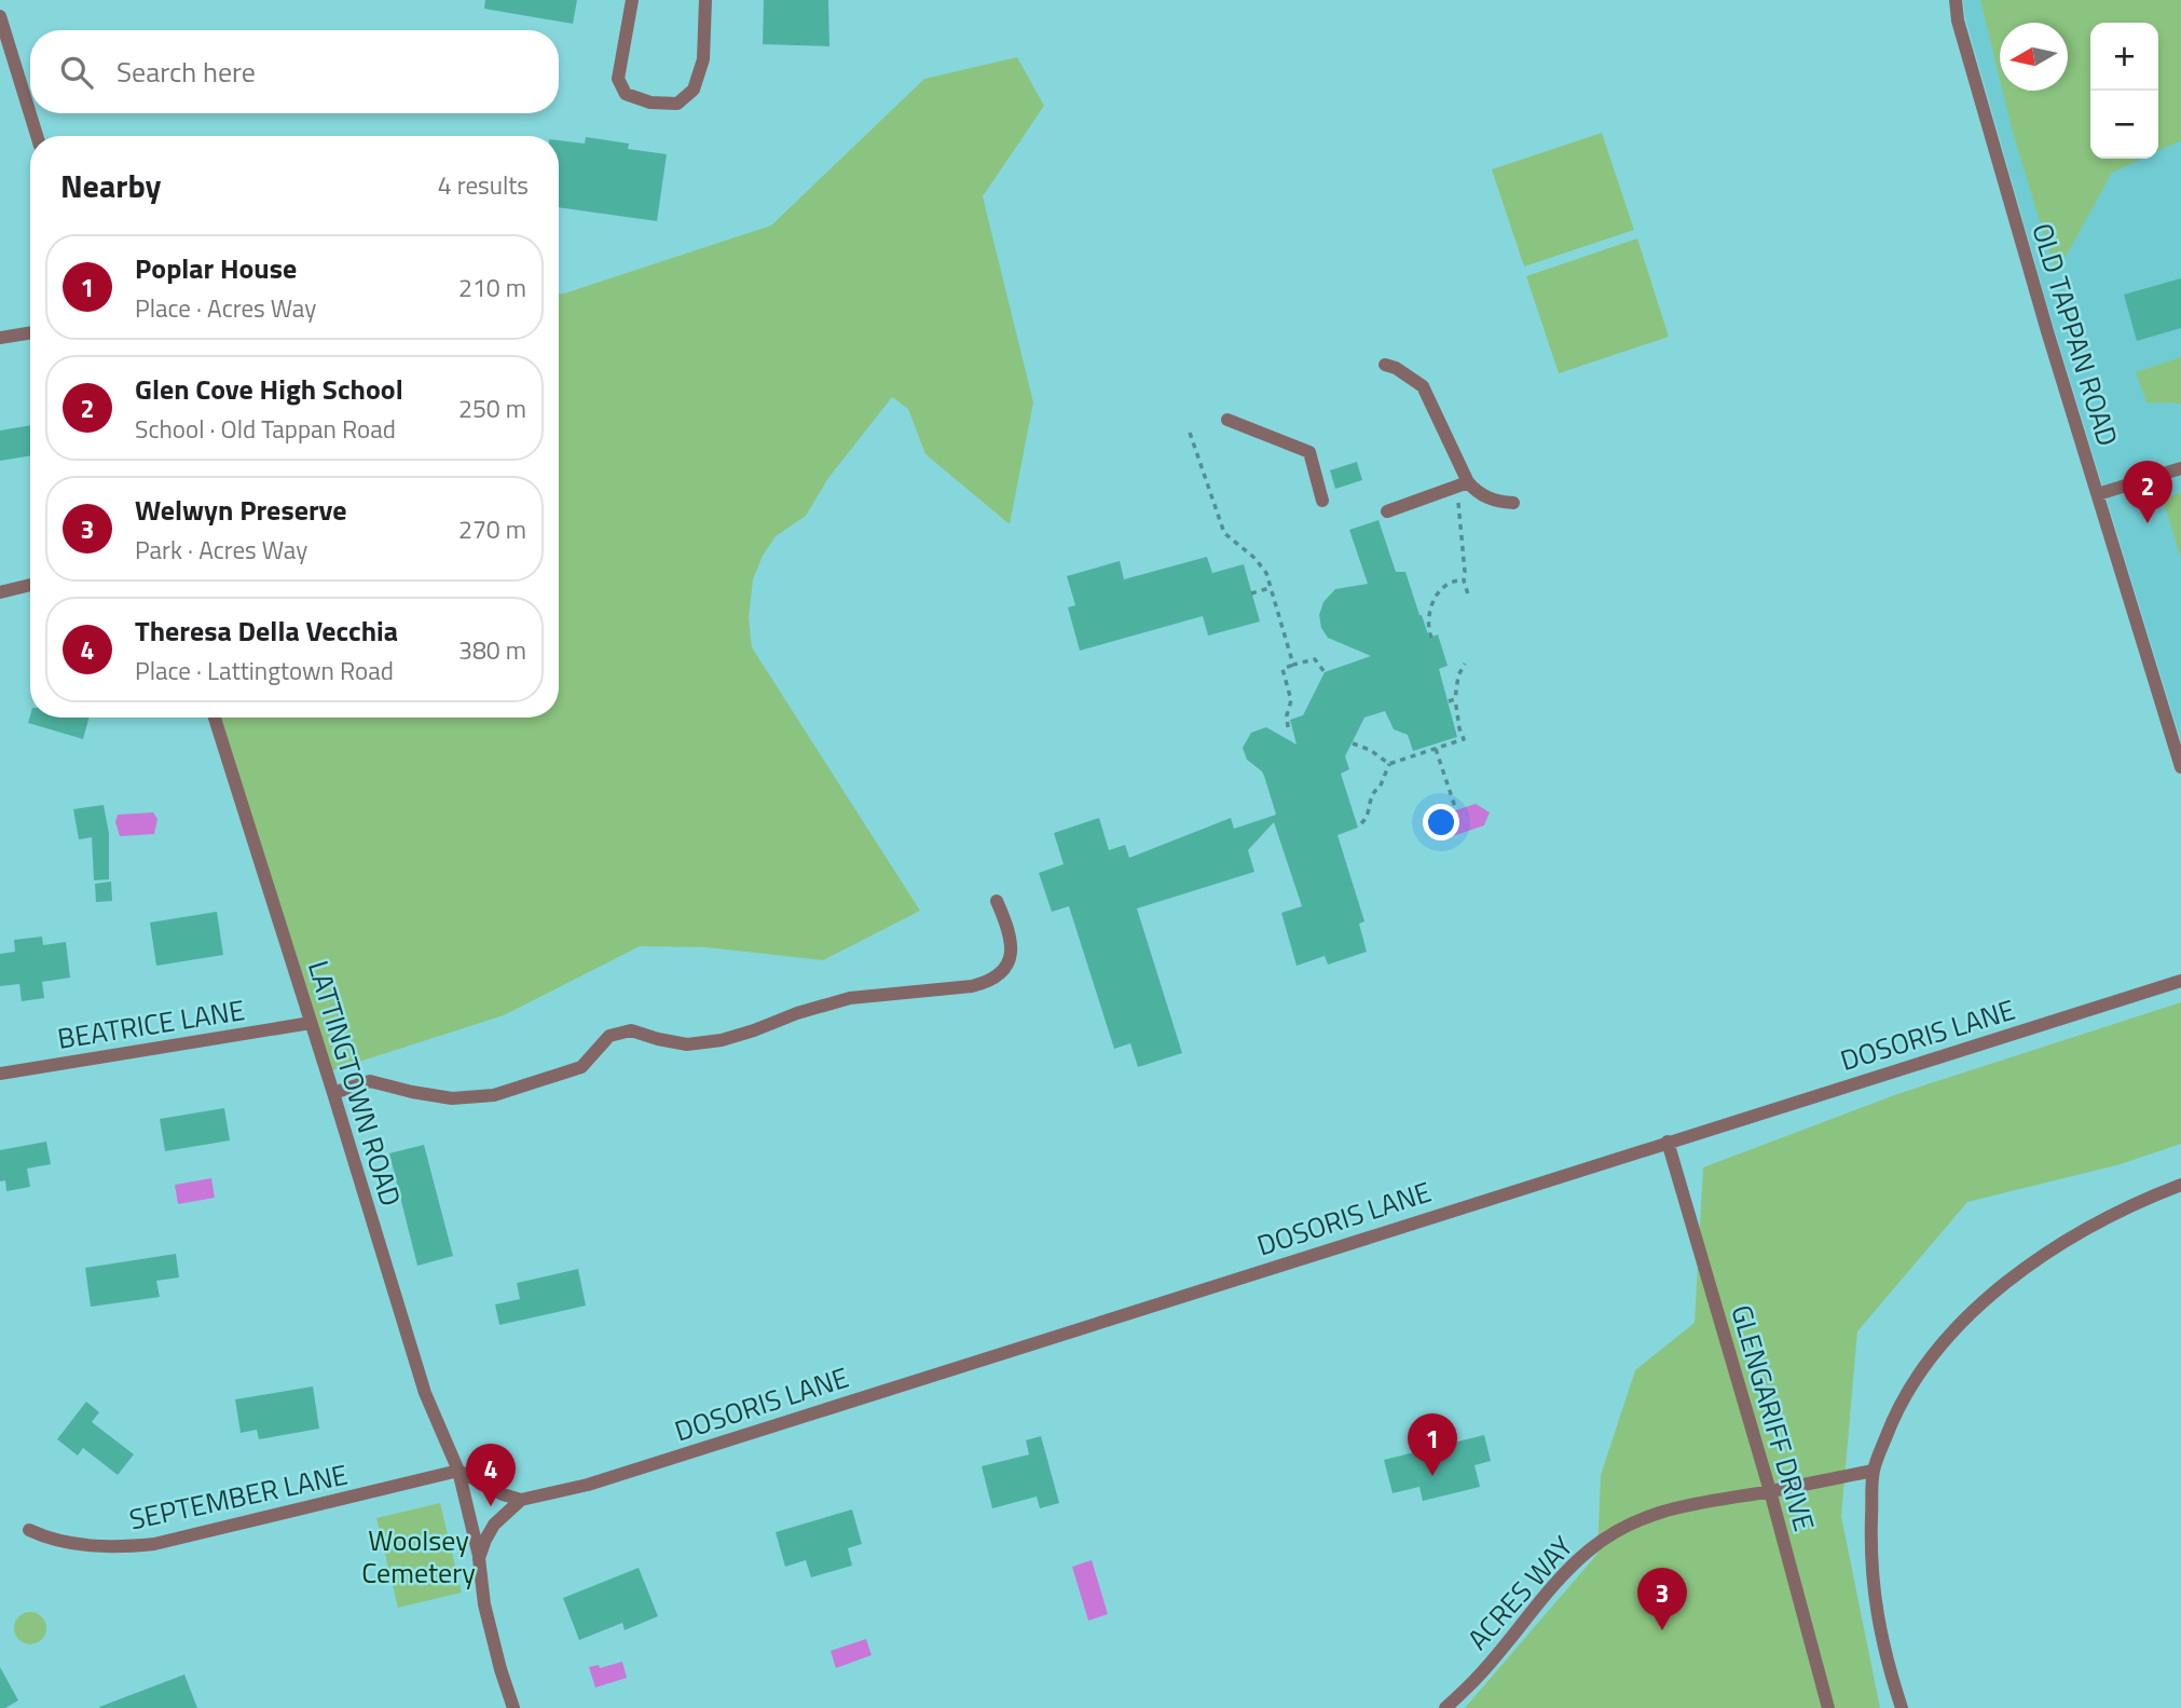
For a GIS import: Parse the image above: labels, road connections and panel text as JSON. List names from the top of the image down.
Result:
{
  "streets": {
    "street": [
      "OLD TAPPAN ROAD",
      "BEATRICE LANE",
      "DOSORIS LANE",
      "LATTINGTOWN ROAD",
      "GLENGARIFF DRIVE",
      "SEPTEMBER LANE",
      "ACRES WAY"
    ]
  },
  "crossings": [
    ["BEATRICE LANE", "LATTINGTOWN ROAD"],
    ["DOSORIS LANE", "GLENGARIFF DRIVE"],
    ["LATTINGTOWN ROAD", "SEPTEMBER LANE"],
    ["GLENGARIFF DRIVE", "ACRES WAY"]
  ],
  "parks": ["Woolsey Cemetery"],
  "north": "left",
  "page": {
    "map_buttons": ["+", "−"],
    "search": "Search here",
    "heading": ["Nearby", "4 results"],
    "list": [
      {
        "mark": "1",
        "name": "Poplar House",
        "note": "Place · Acres Way",
        "value": "210 m"
      },
      {
        "mark": "2",
        "name": "Glen Cove High School",
        "note": "School · Old Tappan Road",
        "value": "250 m"
      },
      {
        "mark": "3",
        "name": "Welwyn Preserve",
        "note": "Park · Acres Way",
        "value": "270 m"
      },
      {
        "mark": "4",
        "name": "Theresa Della Vecchia",
        "note": "Place · Lattingtown Road",
        "value": "380 m"
      }
    ],
    "pins": [
      "2",
      "1",
      "4",
      "3"
    ]
  }
}
